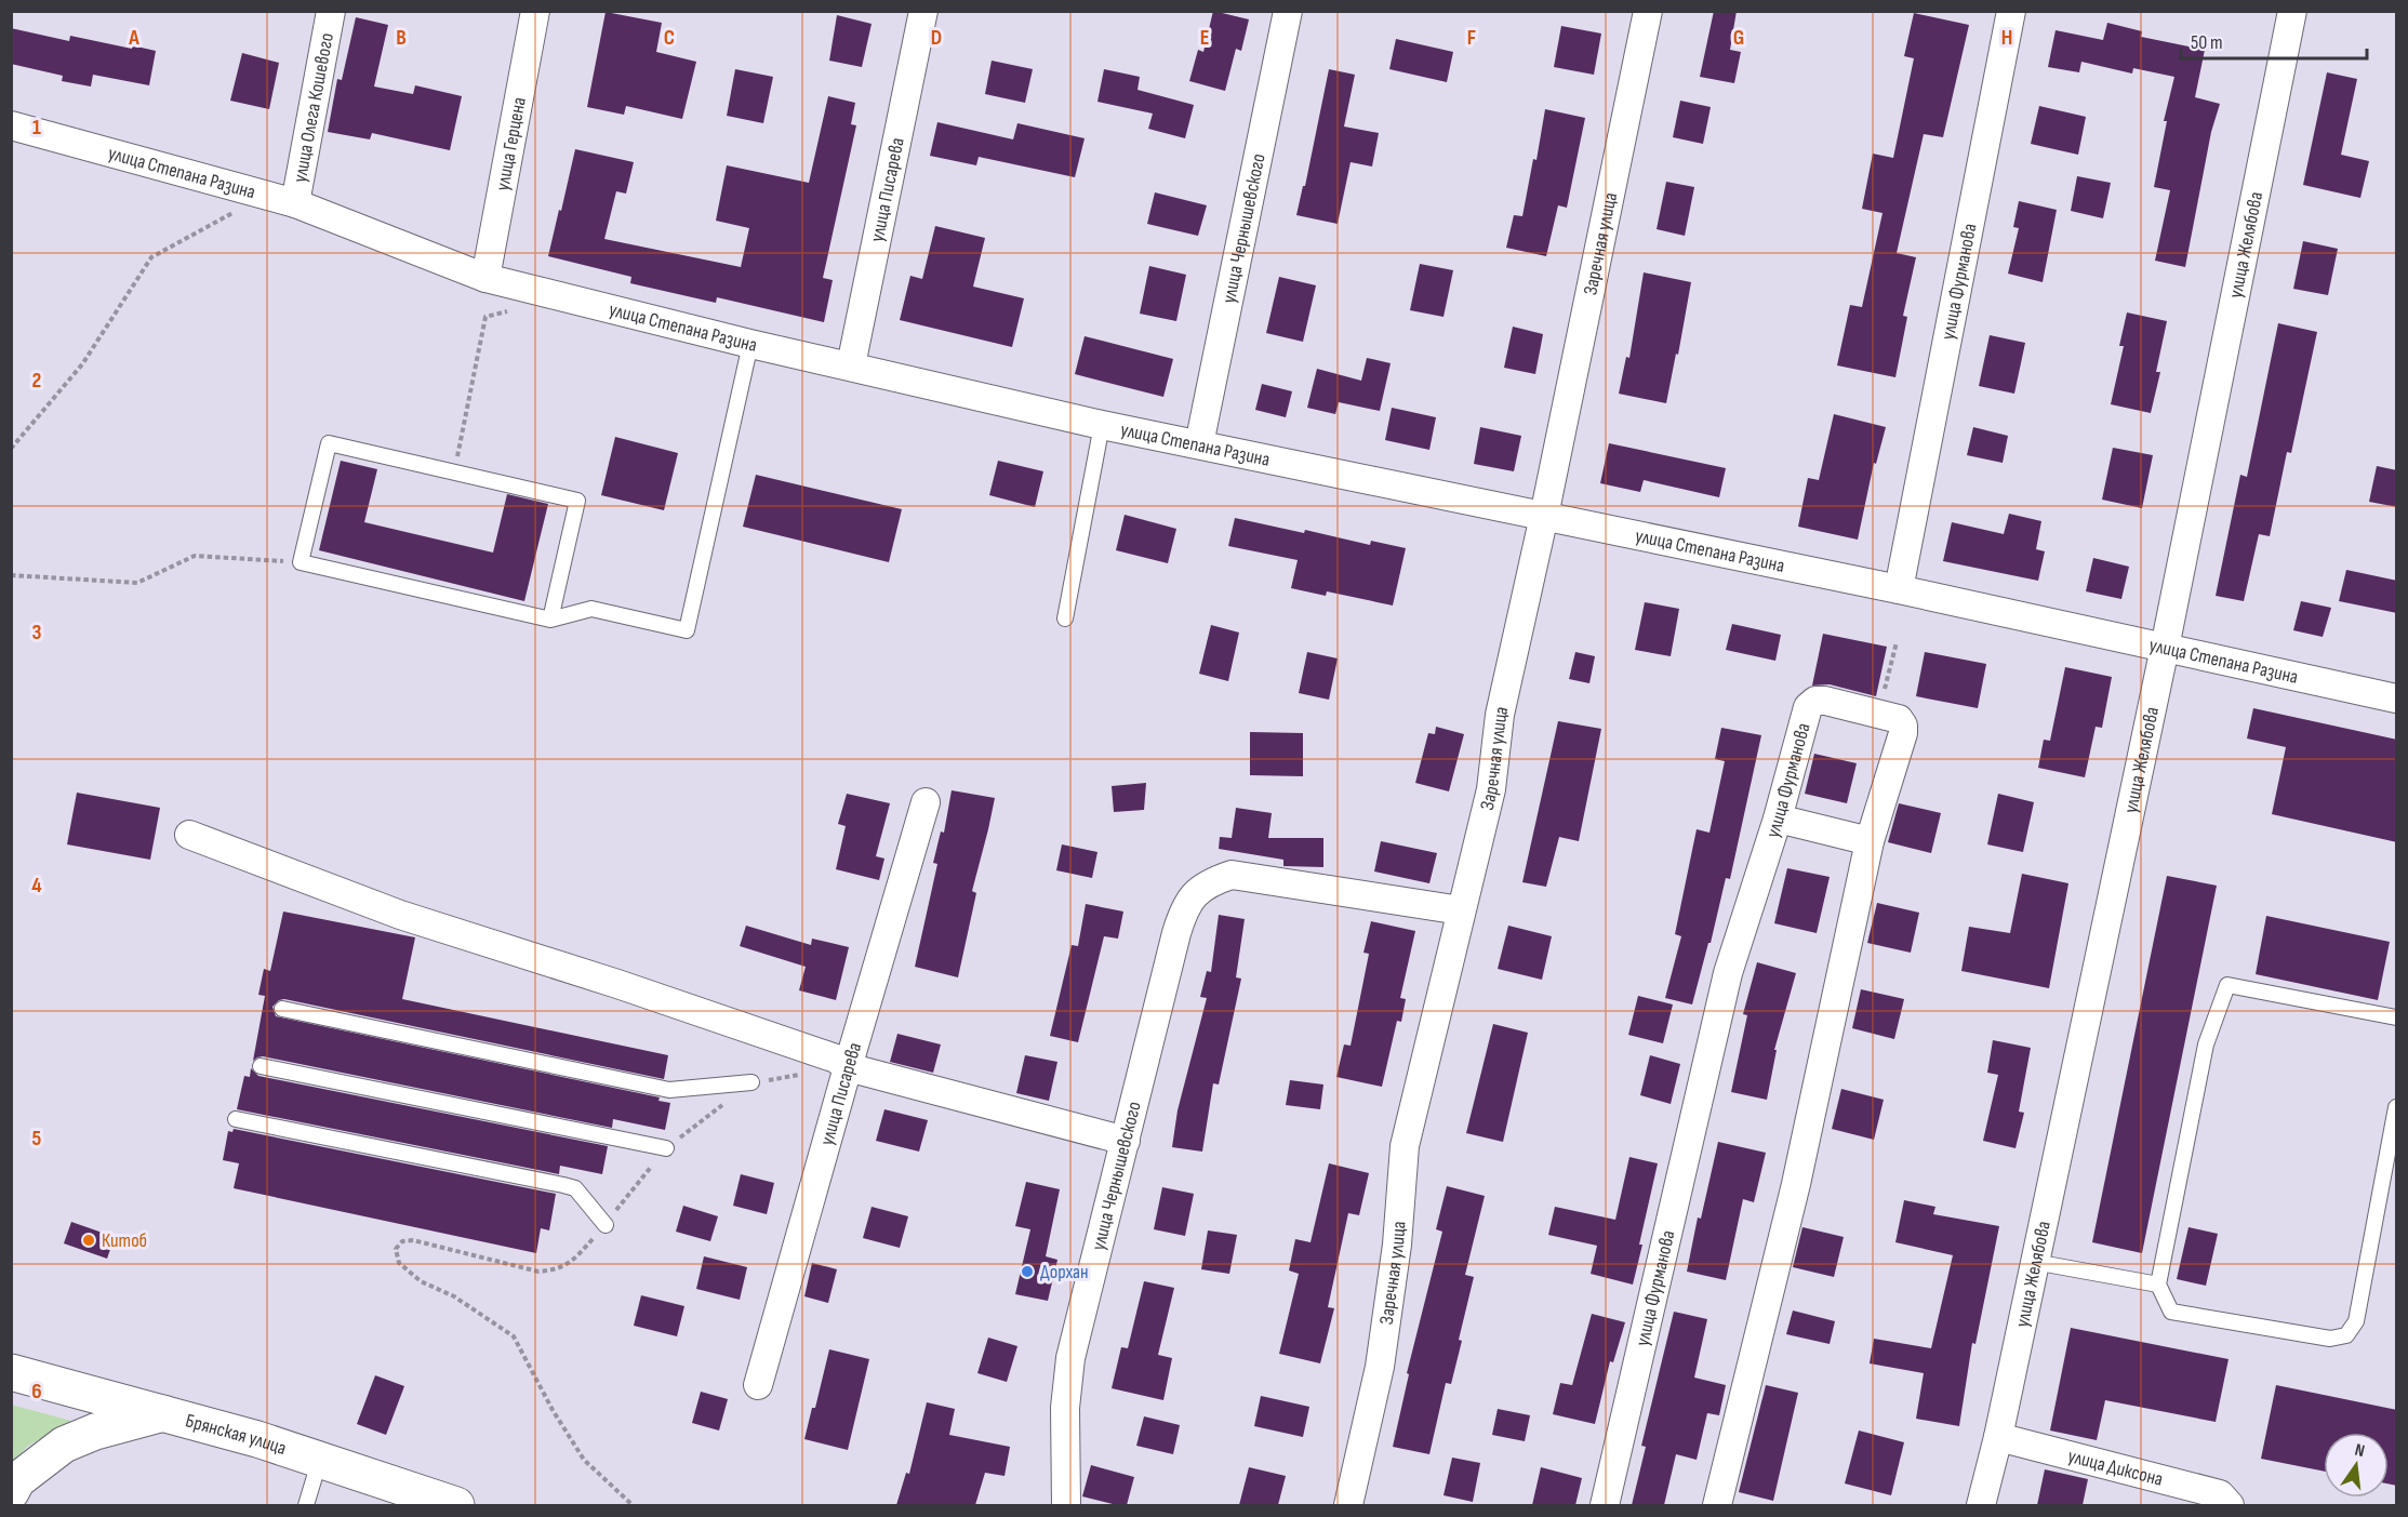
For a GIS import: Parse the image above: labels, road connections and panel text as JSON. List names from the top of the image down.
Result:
{
  "streets": {
    "main road": ["Брянская улица"],
    "street": [
      "улица Олега Кошевого",
      "улица Герцена",
      "улица Степана Разина",
      "улица Писарева",
      "улица Чернышевского",
      "Заречная улица",
      "улица Желябова",
      "улица Фурманова",
      "улица Диксона"
    ]
  },
  "crossings": [
    ["улица Олега Кошевого", "улица Степана Разина"],
    ["улица Герцена", "улица Степана Разина"],
    ["улица Степана Разина", "улица Писарева"],
    ["улица Степана Разина", "улица Чернышевского"],
    ["улица Степана Разина", "Заречная улица"],
    ["улица Степана Разина", "улица Желябова"],
    ["улица Степана Разина", "улица Фурманова"],
    ["улица Чернышевского", "Заречная улица"],
    ["улица Желябова", "улица Диксона"]
  ],
  "places": ["Китоб", "Дорхан"],
  "scale_bar": "50 m",
  "north": "top",
  "grid": {
    "columns": [
      "A",
      "B",
      "C",
      "D",
      "E",
      "F",
      "G",
      "H"
    ],
    "rows": [
      "1",
      "2",
      "3",
      "4",
      "5",
      "6"
    ]
  }
}
